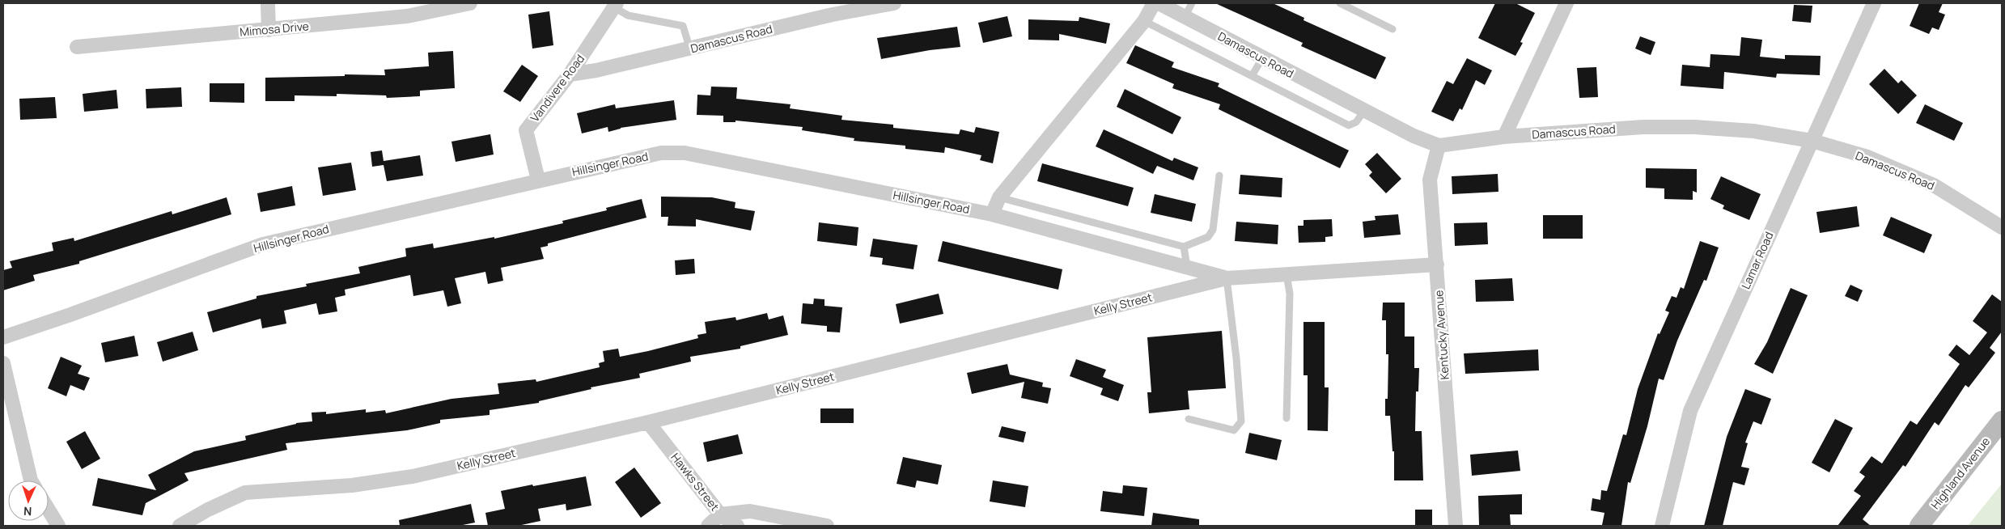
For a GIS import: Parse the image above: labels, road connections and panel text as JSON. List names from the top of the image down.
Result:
{
  "streets": {
    "main road": ["Highland Avenue"],
    "street": [
      "Mimosa Drive",
      "Damascus Road",
      "Vandivere Road",
      "Hillsinger Road",
      "Lamar Road",
      "Kelly Street",
      "Kentucky Avenue",
      "Hawks Street"
    ]
  },
  "crossings": [
    ["Damascus Road", "Vandivere Road"],
    ["Damascus Road", "Lamar Road"],
    ["Damascus Road", "Kentucky Avenue"],
    ["Vandivere Road", "Hillsinger Road"],
    ["Hillsinger Road", "Kelly Street"],
    ["Kelly Street", "Kentucky Avenue"],
    ["Kelly Street", "Hawks Street"]
  ],
  "north": "bottom"
}
